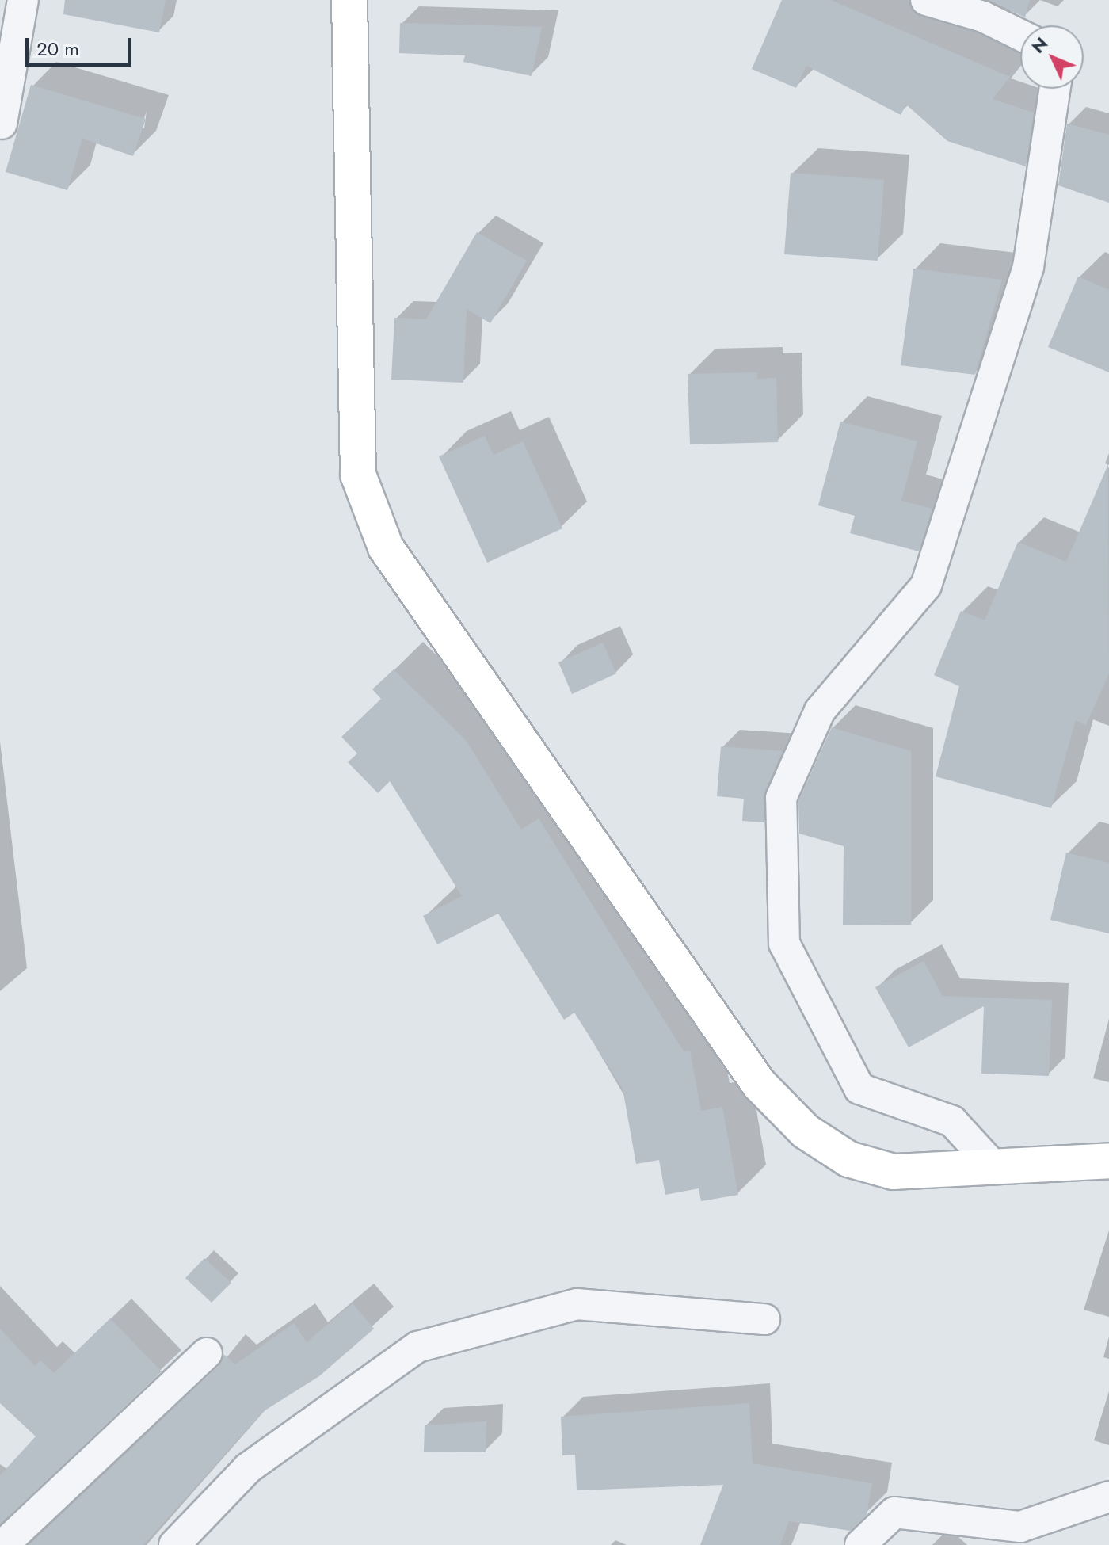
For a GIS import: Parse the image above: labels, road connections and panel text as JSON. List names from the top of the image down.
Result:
{
  "scale_bar": "20 m",
  "north": "top left"
}
